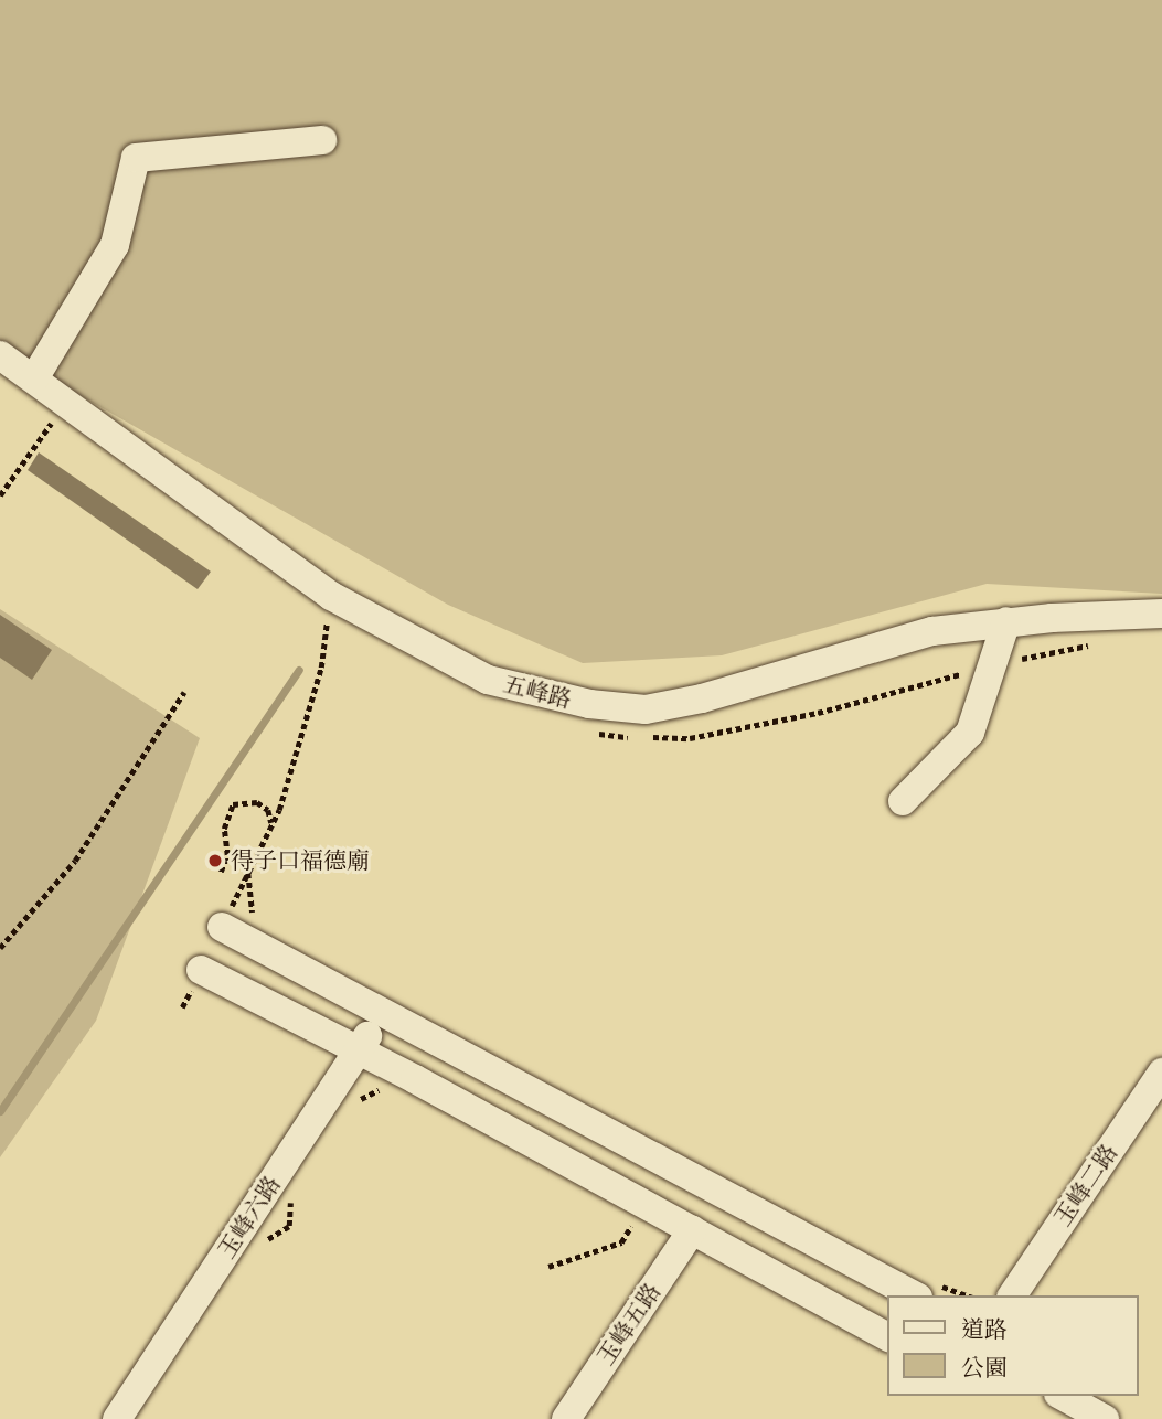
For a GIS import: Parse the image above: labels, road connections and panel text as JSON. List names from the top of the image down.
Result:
{
  "streets": {
    "street": [
      "五峰路",
      "玉峰二路",
      "玉峰六路",
      "玉峰五路"
    ]
  },
  "places": ["得子口福德廟"],
  "legend": ["道路", "公園"]
}
